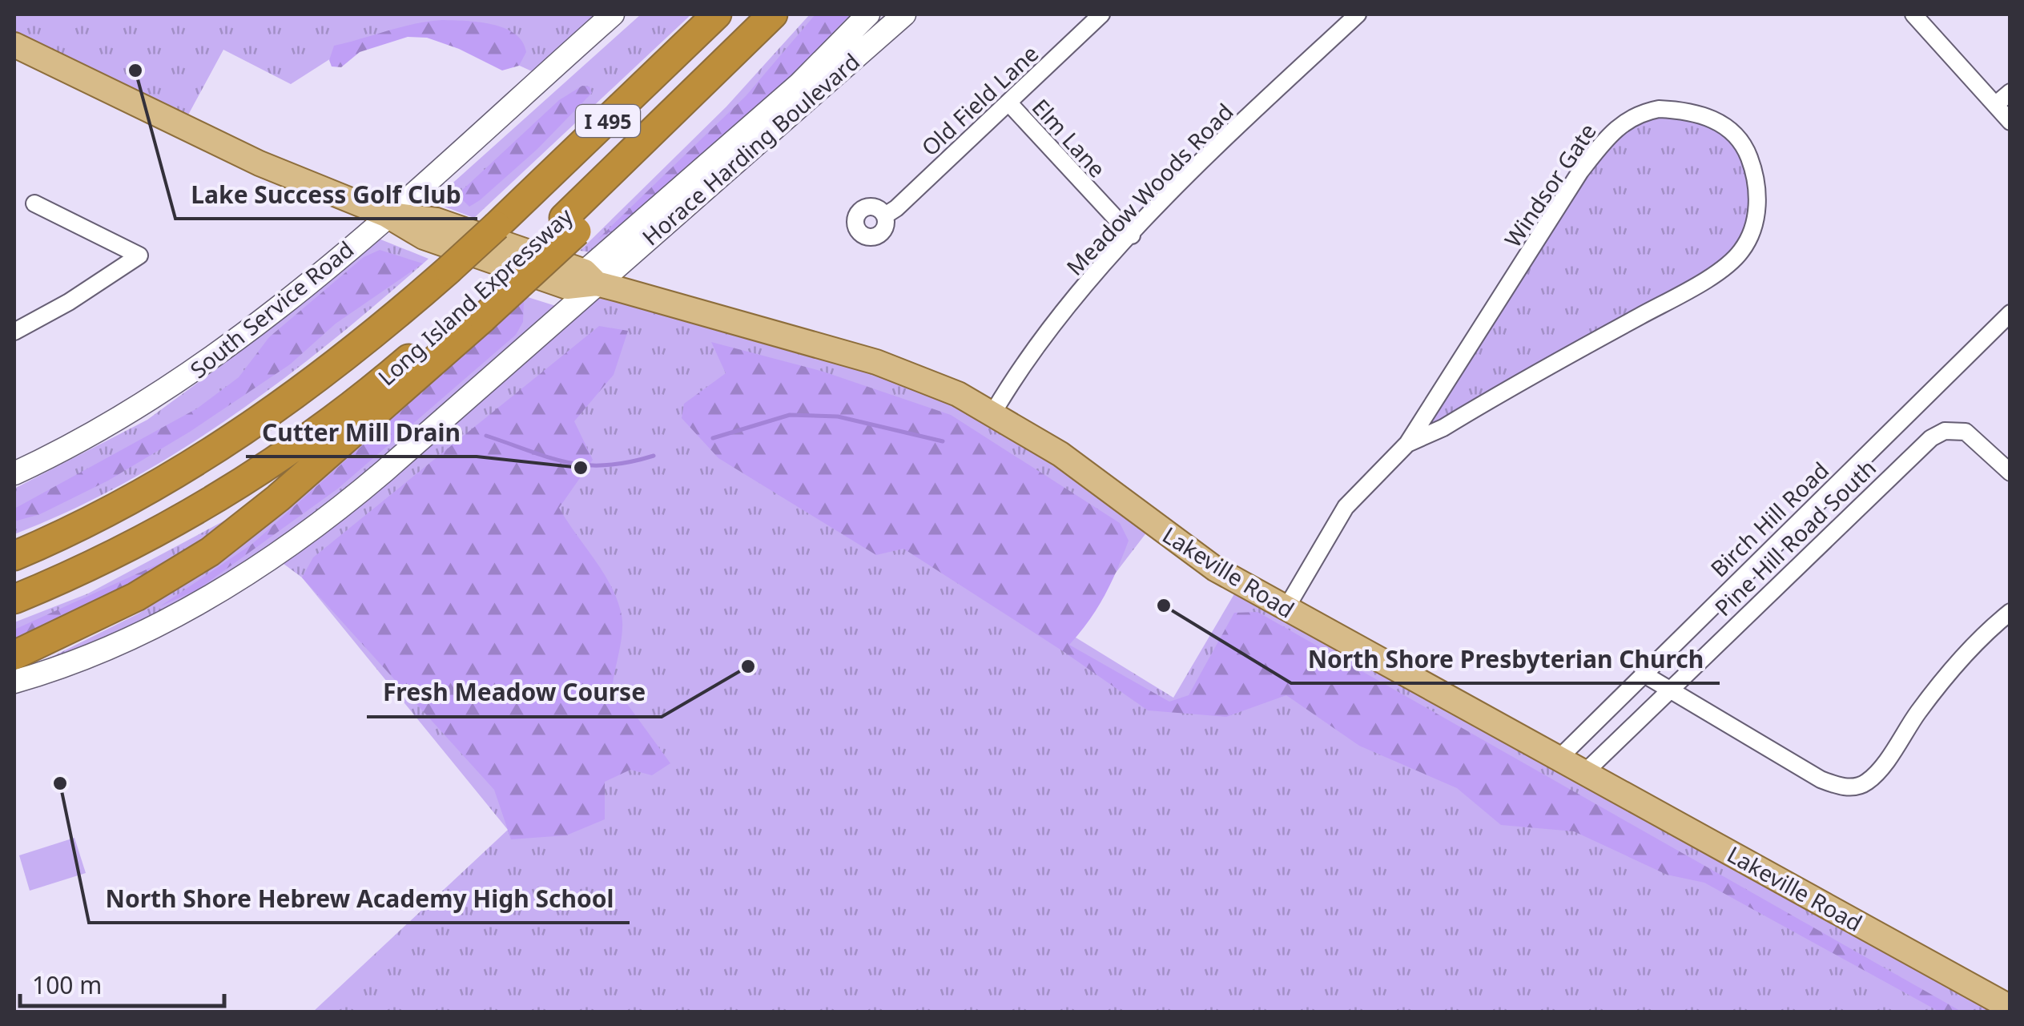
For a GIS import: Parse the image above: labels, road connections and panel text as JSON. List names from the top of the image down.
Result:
{
  "streets": {
    "highway": ["I 495", "Long Island Expressway"],
    "main road": ["Horace Harding Boulevard", "South Service Road", "Lakeville Road"],
    "street": [
      "Old Field Lane",
      "Elm Lane",
      "Windsor Gate",
      "Meadow Woods Road",
      "Birch Hill Road",
      "Pine Hill Road South"
    ]
  },
  "crossings": [
    ["Old Field Lane", "Elm Lane"],
    ["I 495", "Long Island Expressway"],
    ["Elm Lane", "Meadow Woods Road"],
    ["Horace Harding Boulevard", "Lakeville Road"],
    ["Windsor Gate", "Lakeville Road"],
    ["Meadow Woods Road", "Lakeville Road"],
    ["South Service Road", "Lakeville Road"],
    ["Birch Hill Road", "Lakeville Road"],
    ["Pine Hill Road South", "Lakeville Road"]
  ],
  "places": [
    "Lake Success Golf Club",
    "Cutter Mill Drain",
    "North Shore Presbyterian Church",
    "Fresh Meadow Course",
    "North Shore Hebrew Academy High School"
  ],
  "scale_bar": "100 m"
}
